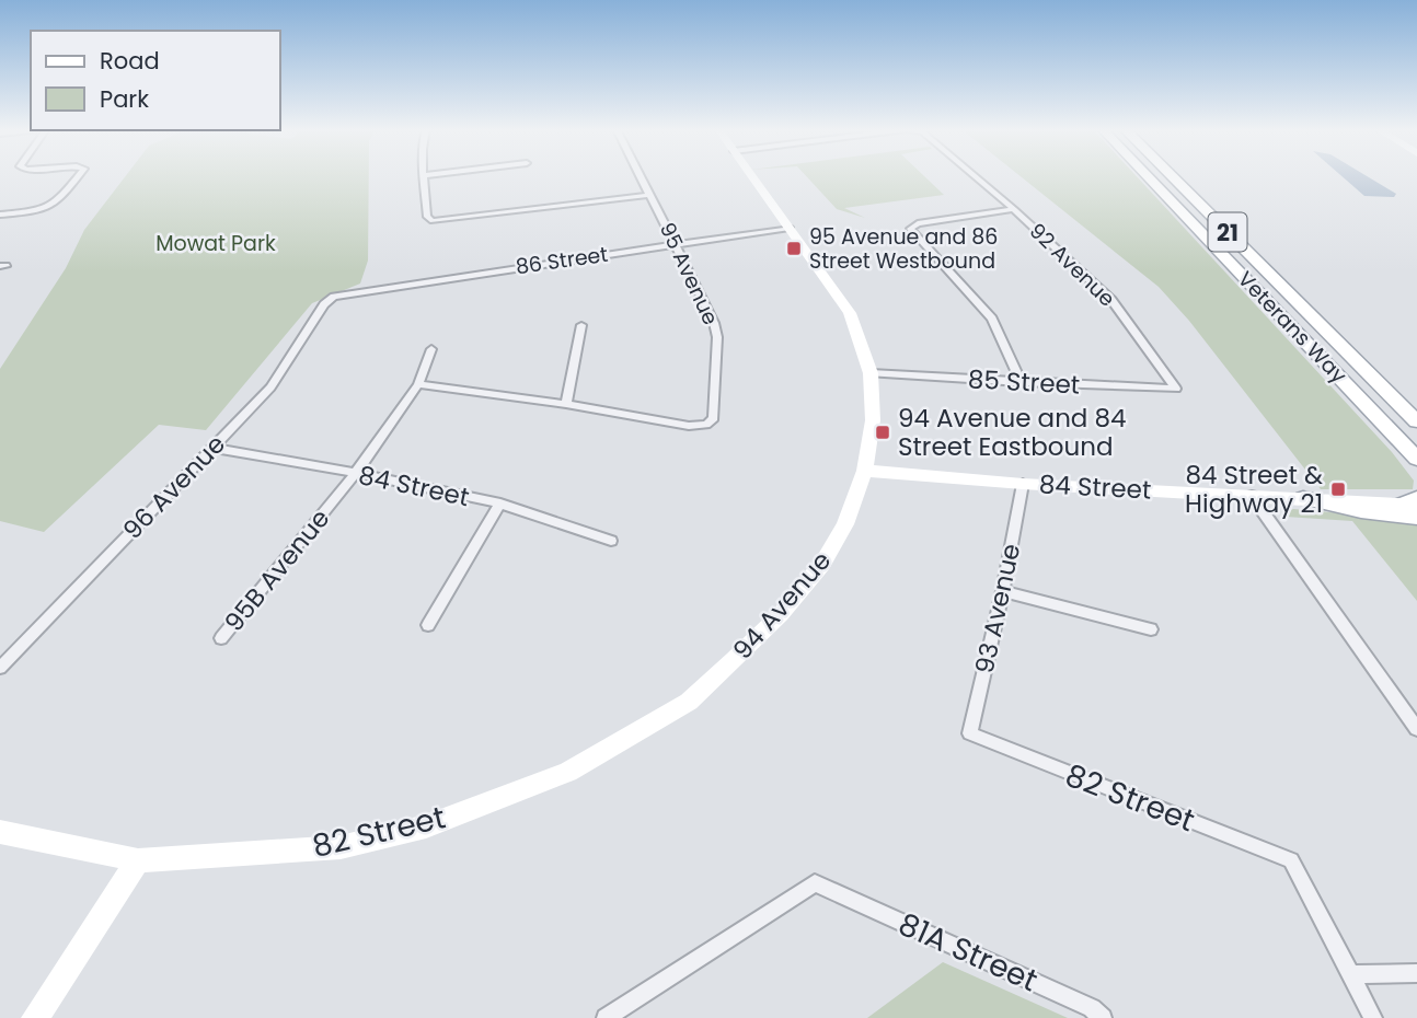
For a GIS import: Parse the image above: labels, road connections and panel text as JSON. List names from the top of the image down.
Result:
{
  "streets": {
    "main road": ["21", "Veterans Way"],
    "street": [
      "86 Street",
      "92 Avenue",
      "95 Avenue",
      "85 Street",
      "84 Street",
      "96 Avenue",
      "95B Avenue",
      "94 Avenue",
      "93 Avenue",
      "82 Street",
      "81A Street"
    ]
  },
  "crossings": [
    ["86 Street", "95 Avenue"],
    ["86 Street", "96 Avenue"],
    ["86 Street", "94 Avenue"],
    ["92 Avenue", "85 Street"],
    ["85 Street", "94 Avenue"],
    ["84 Street", "96 Avenue"],
    ["84 Street", "95B Avenue"],
    ["84 Street", "94 Avenue"],
    ["84 Street", "93 Avenue"],
    ["94 Avenue", "82 Street"],
    ["93 Avenue", "82 Street"]
  ],
  "parks": ["Mowat Park"],
  "places": {
    "transit": ["95 Avenue and 86 Street Westbound", "94 Avenue and 84 Street Eastbound", "84 Street & Highway 21"]
  },
  "legend": ["Road", "Park"]
}
